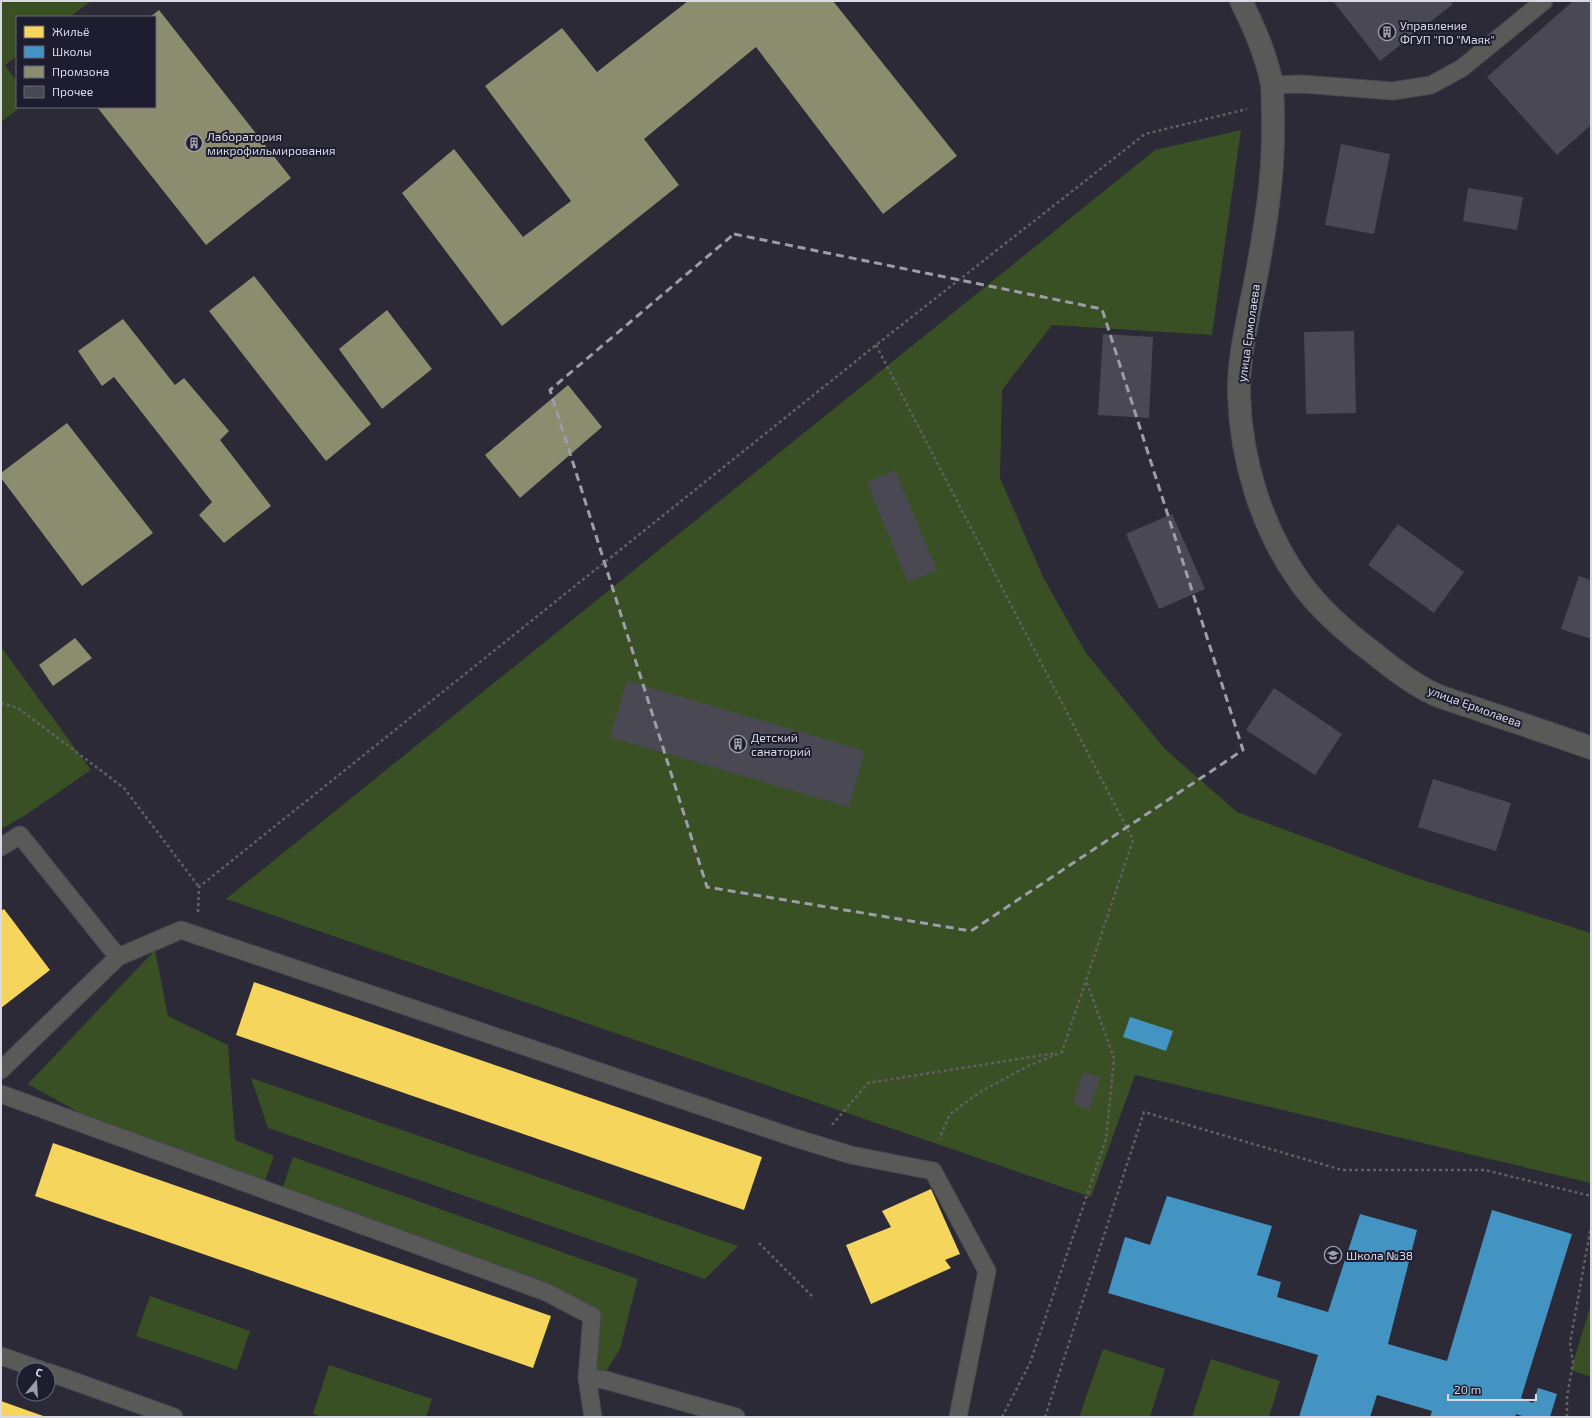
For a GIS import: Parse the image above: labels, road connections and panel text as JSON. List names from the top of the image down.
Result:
{
  "streets": {
    "street": ["улица Ермолаева"]
  },
  "places": {
    "building": ["Управление ФГУП \"ПО \"Маяк\"", "Лаборатория микрофильмирования", "Детский санаторий"],
    "school or university": ["Школа №38"]
  },
  "legend": [
    "Жильё",
    "Школы",
    "Промзона",
    "Прочее"
  ],
  "scale_bar": "20 m",
  "north": "top"
}
